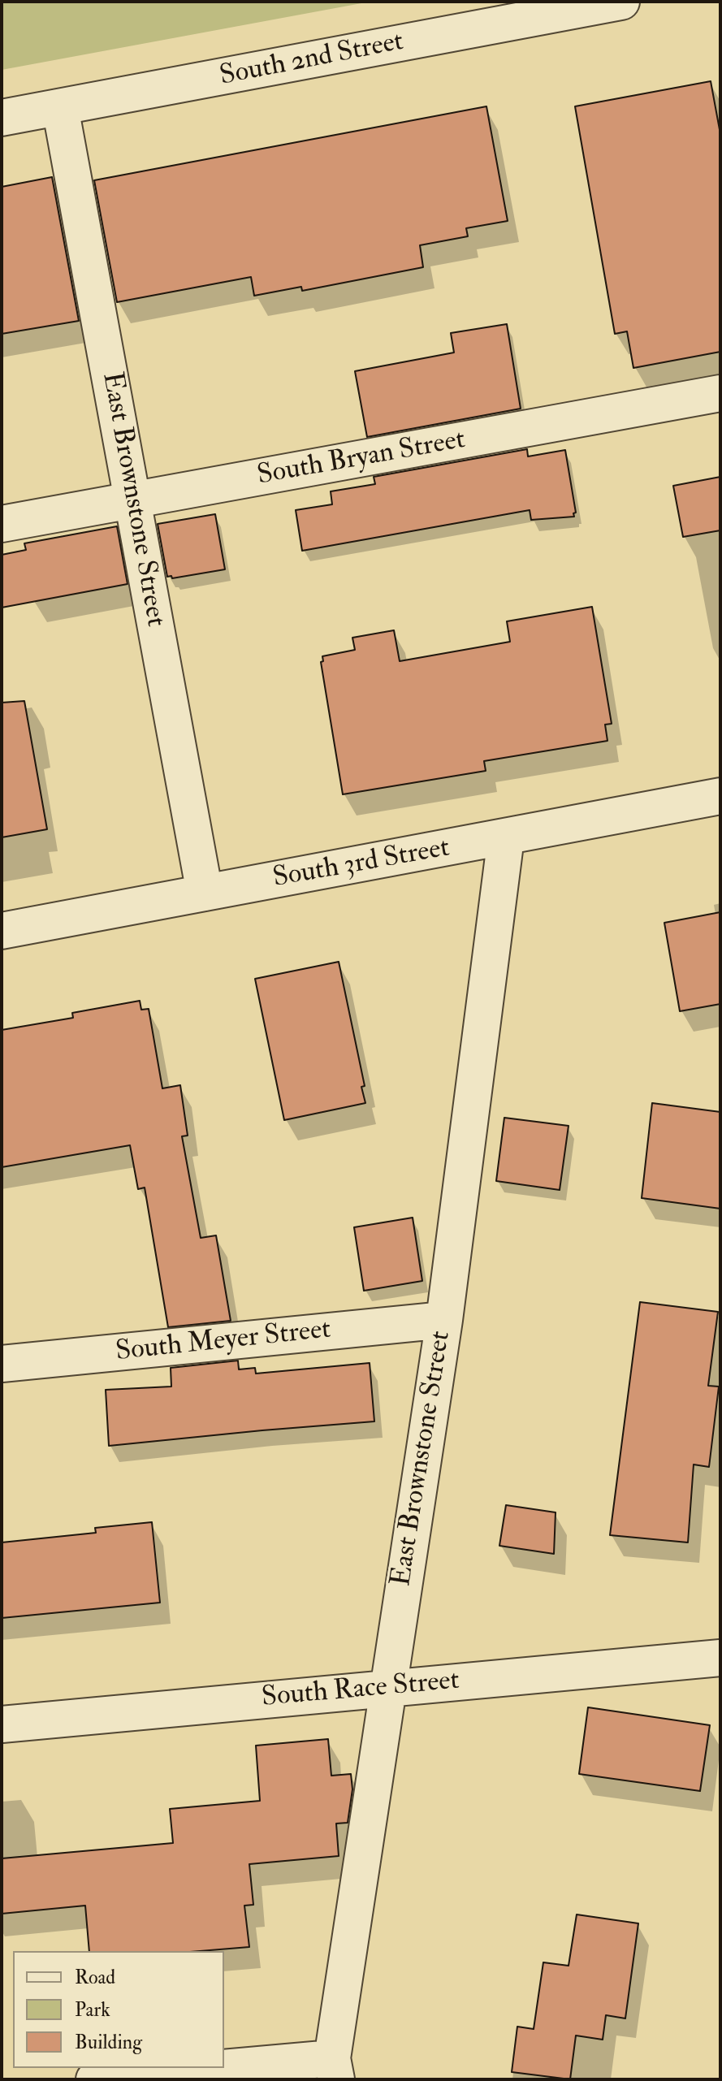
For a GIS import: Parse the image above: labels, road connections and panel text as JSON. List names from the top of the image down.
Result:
{
  "streets": {
    "street": [
      "South 2nd Street",
      "South Bryan Street",
      "East Brownstone Street",
      "South 3rd Street",
      "South Meyer Street",
      "South Race Street"
    ]
  },
  "crossings": [
    ["South 2nd Street", "East Brownstone Street"],
    ["South Bryan Street", "East Brownstone Street"],
    ["East Brownstone Street", "South 3rd Street"],
    ["East Brownstone Street", "South Meyer Street"],
    ["East Brownstone Street", "South Race Street"]
  ],
  "legend": ["Road", "Park", "Building"]
}
